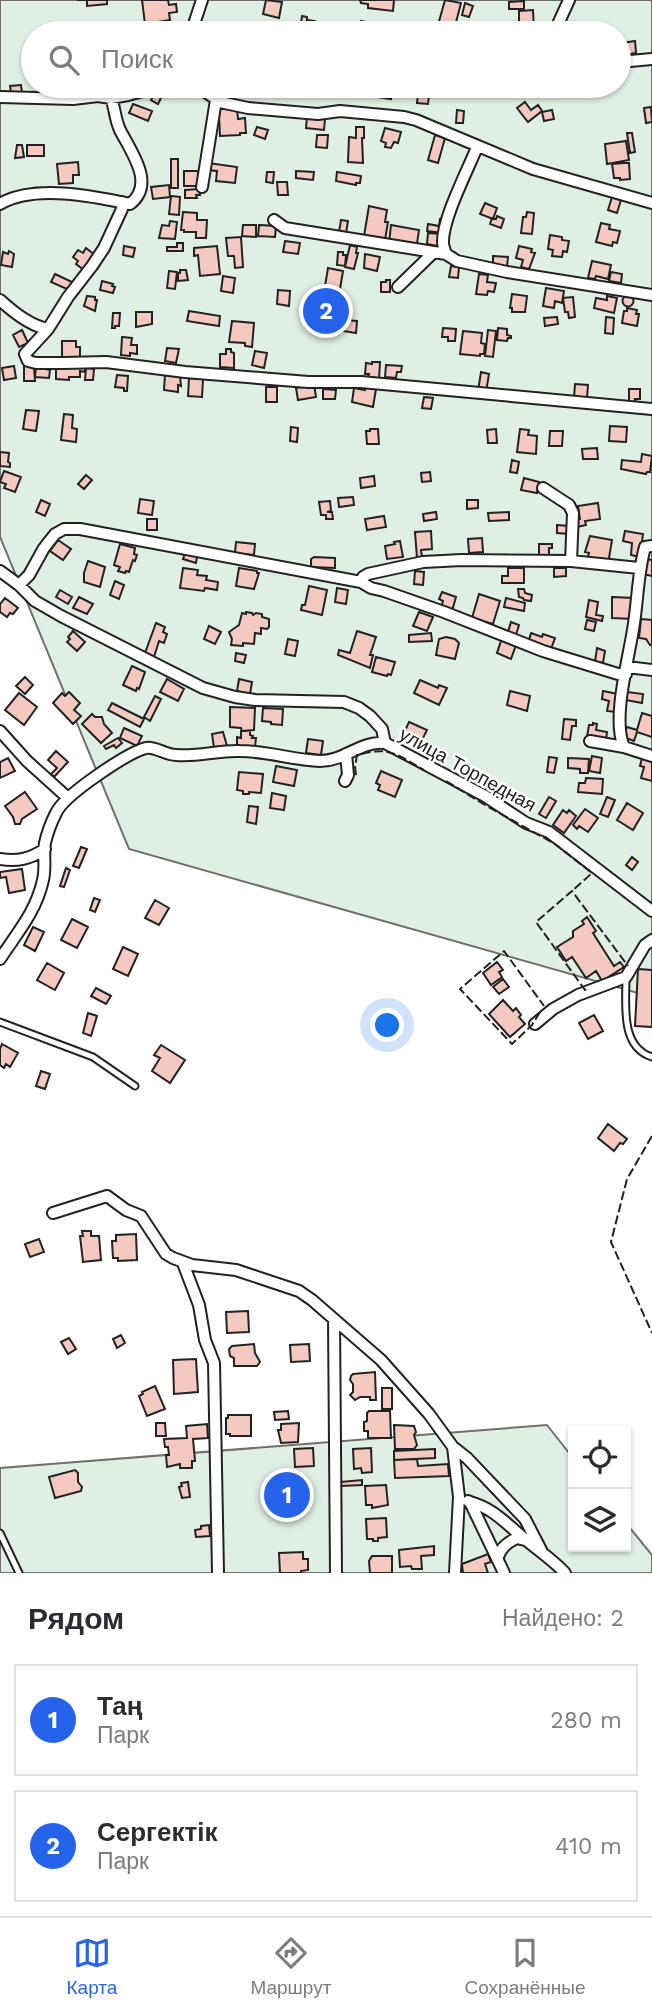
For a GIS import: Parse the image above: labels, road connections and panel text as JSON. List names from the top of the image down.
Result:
{
  "streets": {
    "street": ["улица Торпедная"]
  },
  "page": {
    "search": "Поиск",
    "pins": ["2", "1"],
    "heading": ["Рядом", "Найдено: 2"],
    "list": [
      {
        "mark": "1",
        "name": "Таң",
        "note": "Парк",
        "value": "280 m"
      },
      {
        "mark": "2",
        "name": "Сергектік",
        "note": "Парк",
        "value": "410 m"
      }
    ],
    "nav": ["Карта", "Маршрут", "Сохранённые"]
  }
}
